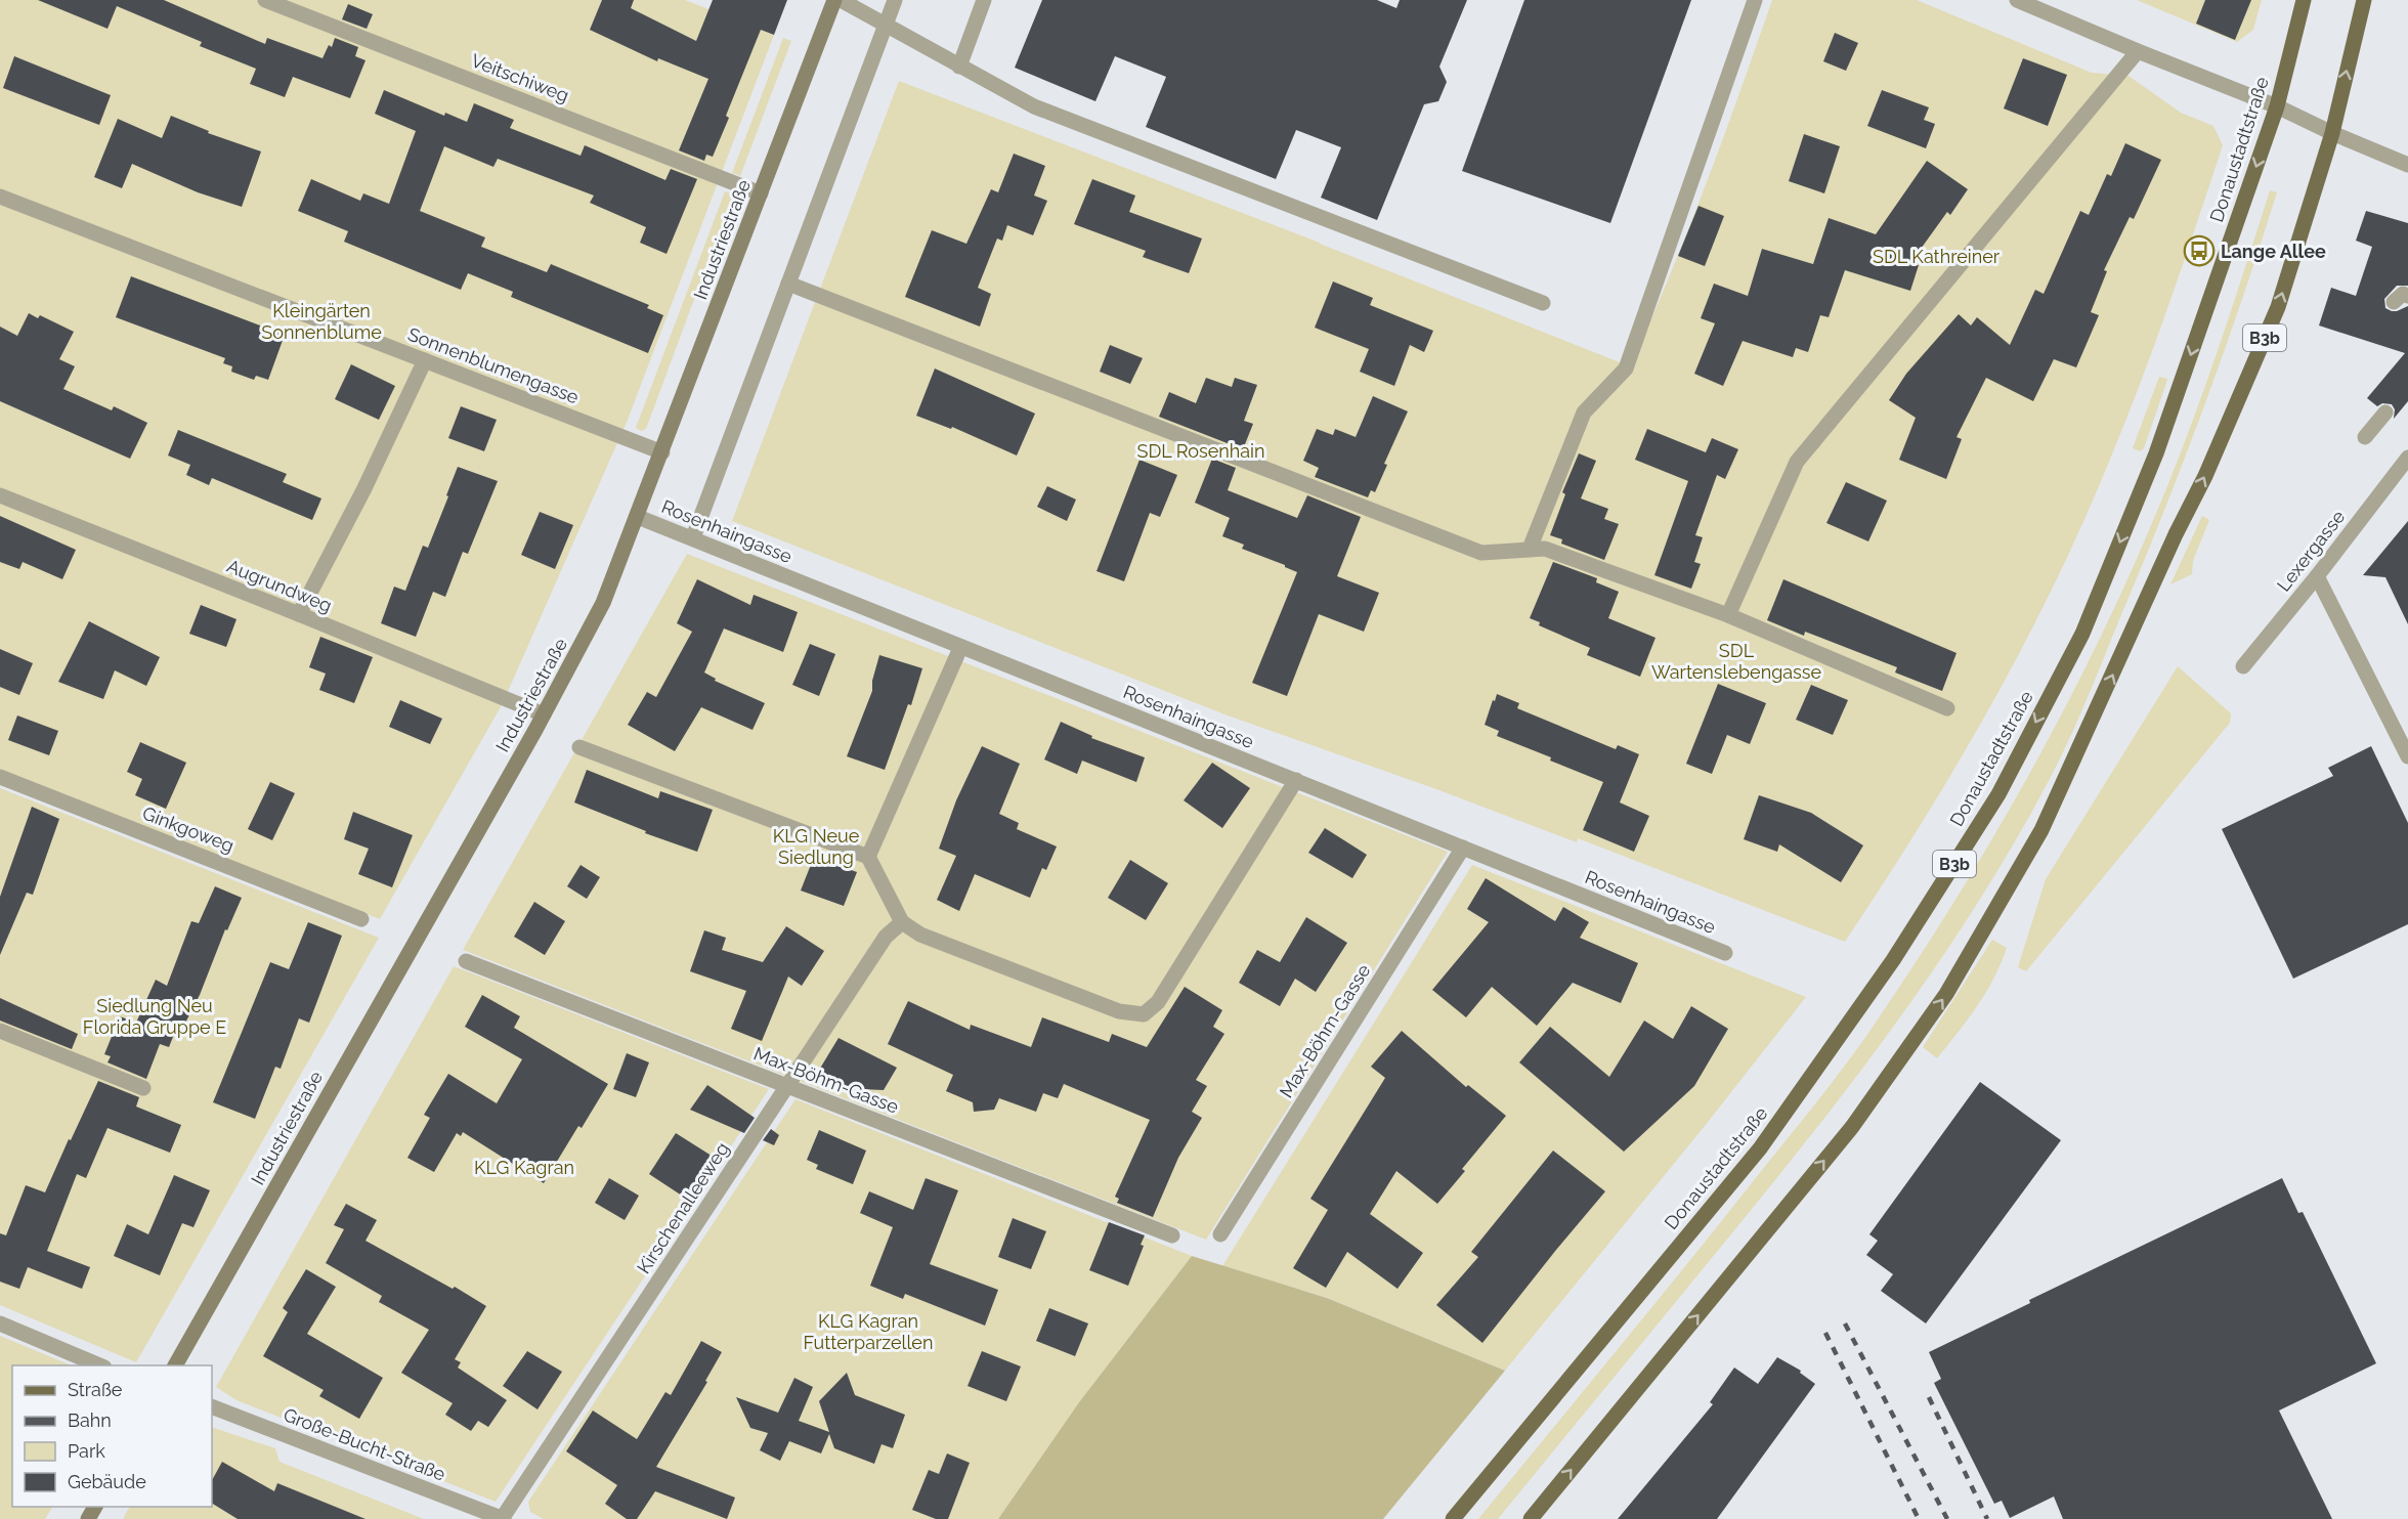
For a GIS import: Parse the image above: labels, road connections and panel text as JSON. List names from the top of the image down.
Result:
{
  "streets": {
    "main road": ["Donaustadtstraße", "B3b"],
    "street": [
      "Veitschiweg",
      "Industriestraße",
      "Sonnenblumengasse",
      "Rosenhaingasse",
      "Lexergasse",
      "Augrundweg",
      "Ginkgoweg",
      "Max-Böhm-Gasse",
      "Kirschenalleeweg",
      "Große-Bucht-Straße"
    ]
  },
  "crossings": [
    ["Veitschiweg", "Industriestraße"],
    ["Industriestraße", "Sonnenblumengasse"],
    ["Industriestraße", "Rosenhaingasse"],
    ["Industriestraße", "Augrundweg"],
    ["Rosenhaingasse", "Max-Böhm-Gasse"],
    ["Max-Böhm-Gasse", "Kirschenalleeweg"],
    ["Kirschenalleeweg", "Große-Bucht-Straße"]
  ],
  "parks": [
    "SDL Kathreiner",
    "Kleingärten Sonnenblume",
    "SDL Rosenhain",
    "SDL Wartenslebengasse",
    "KLG Neue Siedlung",
    "Siedlung Neu Florida Gruppe E",
    "KLG Kagran",
    "KLG Kagran Futterparzellen"
  ],
  "places": {
    "bus stop": ["Lange Allee"]
  },
  "legend": [
    "Straße",
    "Bahn",
    "Park",
    "Gebäude"
  ]
}
